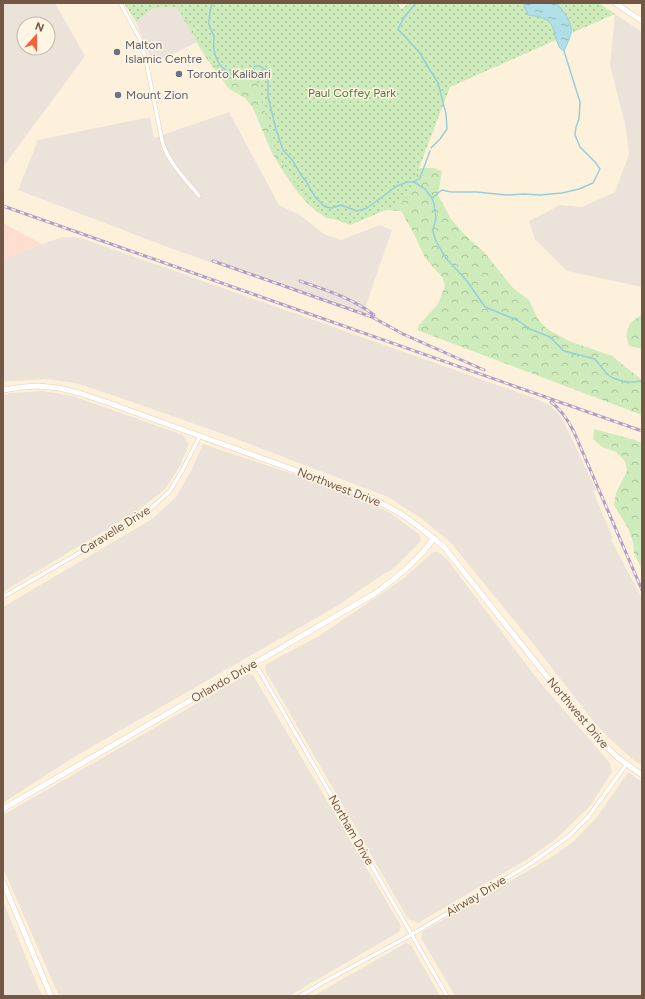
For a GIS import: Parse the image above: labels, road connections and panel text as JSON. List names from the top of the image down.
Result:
{
  "streets": {
    "street": [
      "Northwest Drive",
      "Caravelle Drive",
      "Orlando Drive",
      "Northam Drive",
      "Airway Drive"
    ]
  },
  "crossings": [
    ["Northwest Drive", "Caravelle Drive"],
    ["Northwest Drive", "Orlando Drive"],
    ["Northwest Drive", "Airway Drive"],
    ["Orlando Drive", "Northam Drive"],
    ["Northam Drive", "Airway Drive"]
  ],
  "parks": ["Paul Coffey Park"],
  "places": ["Malton Islamic Centre", "Toronto Kalibari", "Mount Zion"],
  "north": "top"
}
